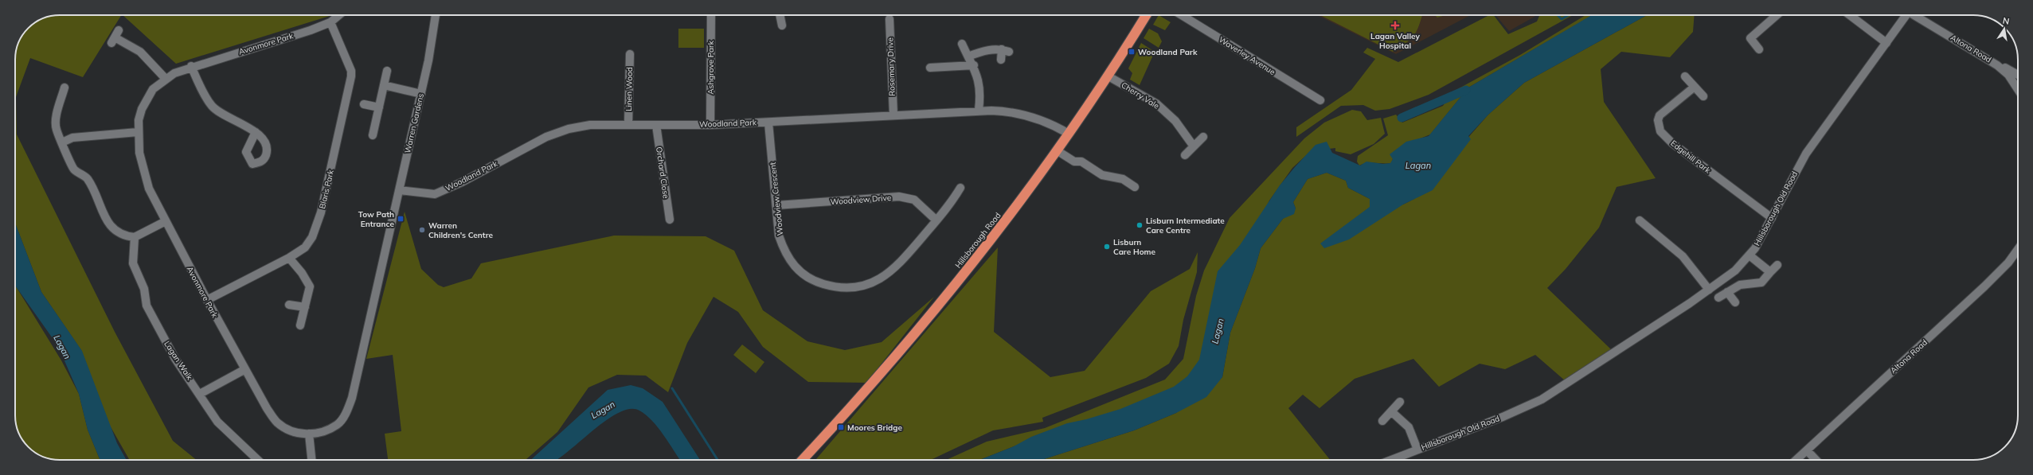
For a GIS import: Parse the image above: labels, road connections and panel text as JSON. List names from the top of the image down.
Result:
{
  "streets": {
    "highway": ["Hillsborough Road"],
    "street": [
      "Avonmore Park",
      "Altona Road",
      "Waverley Avenue",
      "Rosemary Drive",
      "Ashgrove Park",
      "Linen Wood",
      "Cherry Vale",
      "Warren Gardens",
      "Woodland Park",
      "Edgehill Park",
      "Orchard Close",
      "Blaris Park",
      "Woodview Crescent",
      "Woodview Drive",
      "Hillsborough Old Road",
      "Lagan Walk"
    ]
  },
  "crossings": [
    ["Avonmore Park", "Warren Gardens"],
    ["Avonmore Park", "Blaris Park"],
    ["Rosemary Drive", "Woodland Park"],
    ["Ashgrove Park", "Woodland Park"],
    ["Linen Wood", "Woodland Park"],
    ["Cherry Vale", "Hillsborough Road"],
    ["Warren Gardens", "Woodland Park"],
    ["Woodland Park", "Orchard Close"],
    ["Woodland Park", "Woodview Crescent"],
    ["Woodland Park", "Hillsborough Road"],
    ["Edgehill Park", "Hillsborough Old Road"],
    ["Woodview Crescent", "Woodview Drive"]
  ],
  "water": ["Lagan"],
  "places": {
    "health": ["Lagan Valley Hospital"],
    "transit": ["Woodland Park", "Tow Path Entrance", "Moores Bridge"],
    "other": ["Lisburn Intermediate Care Centre", "Warren Children's Centre", "Lisburn Care Home"]
  },
  "north": "top"
}
